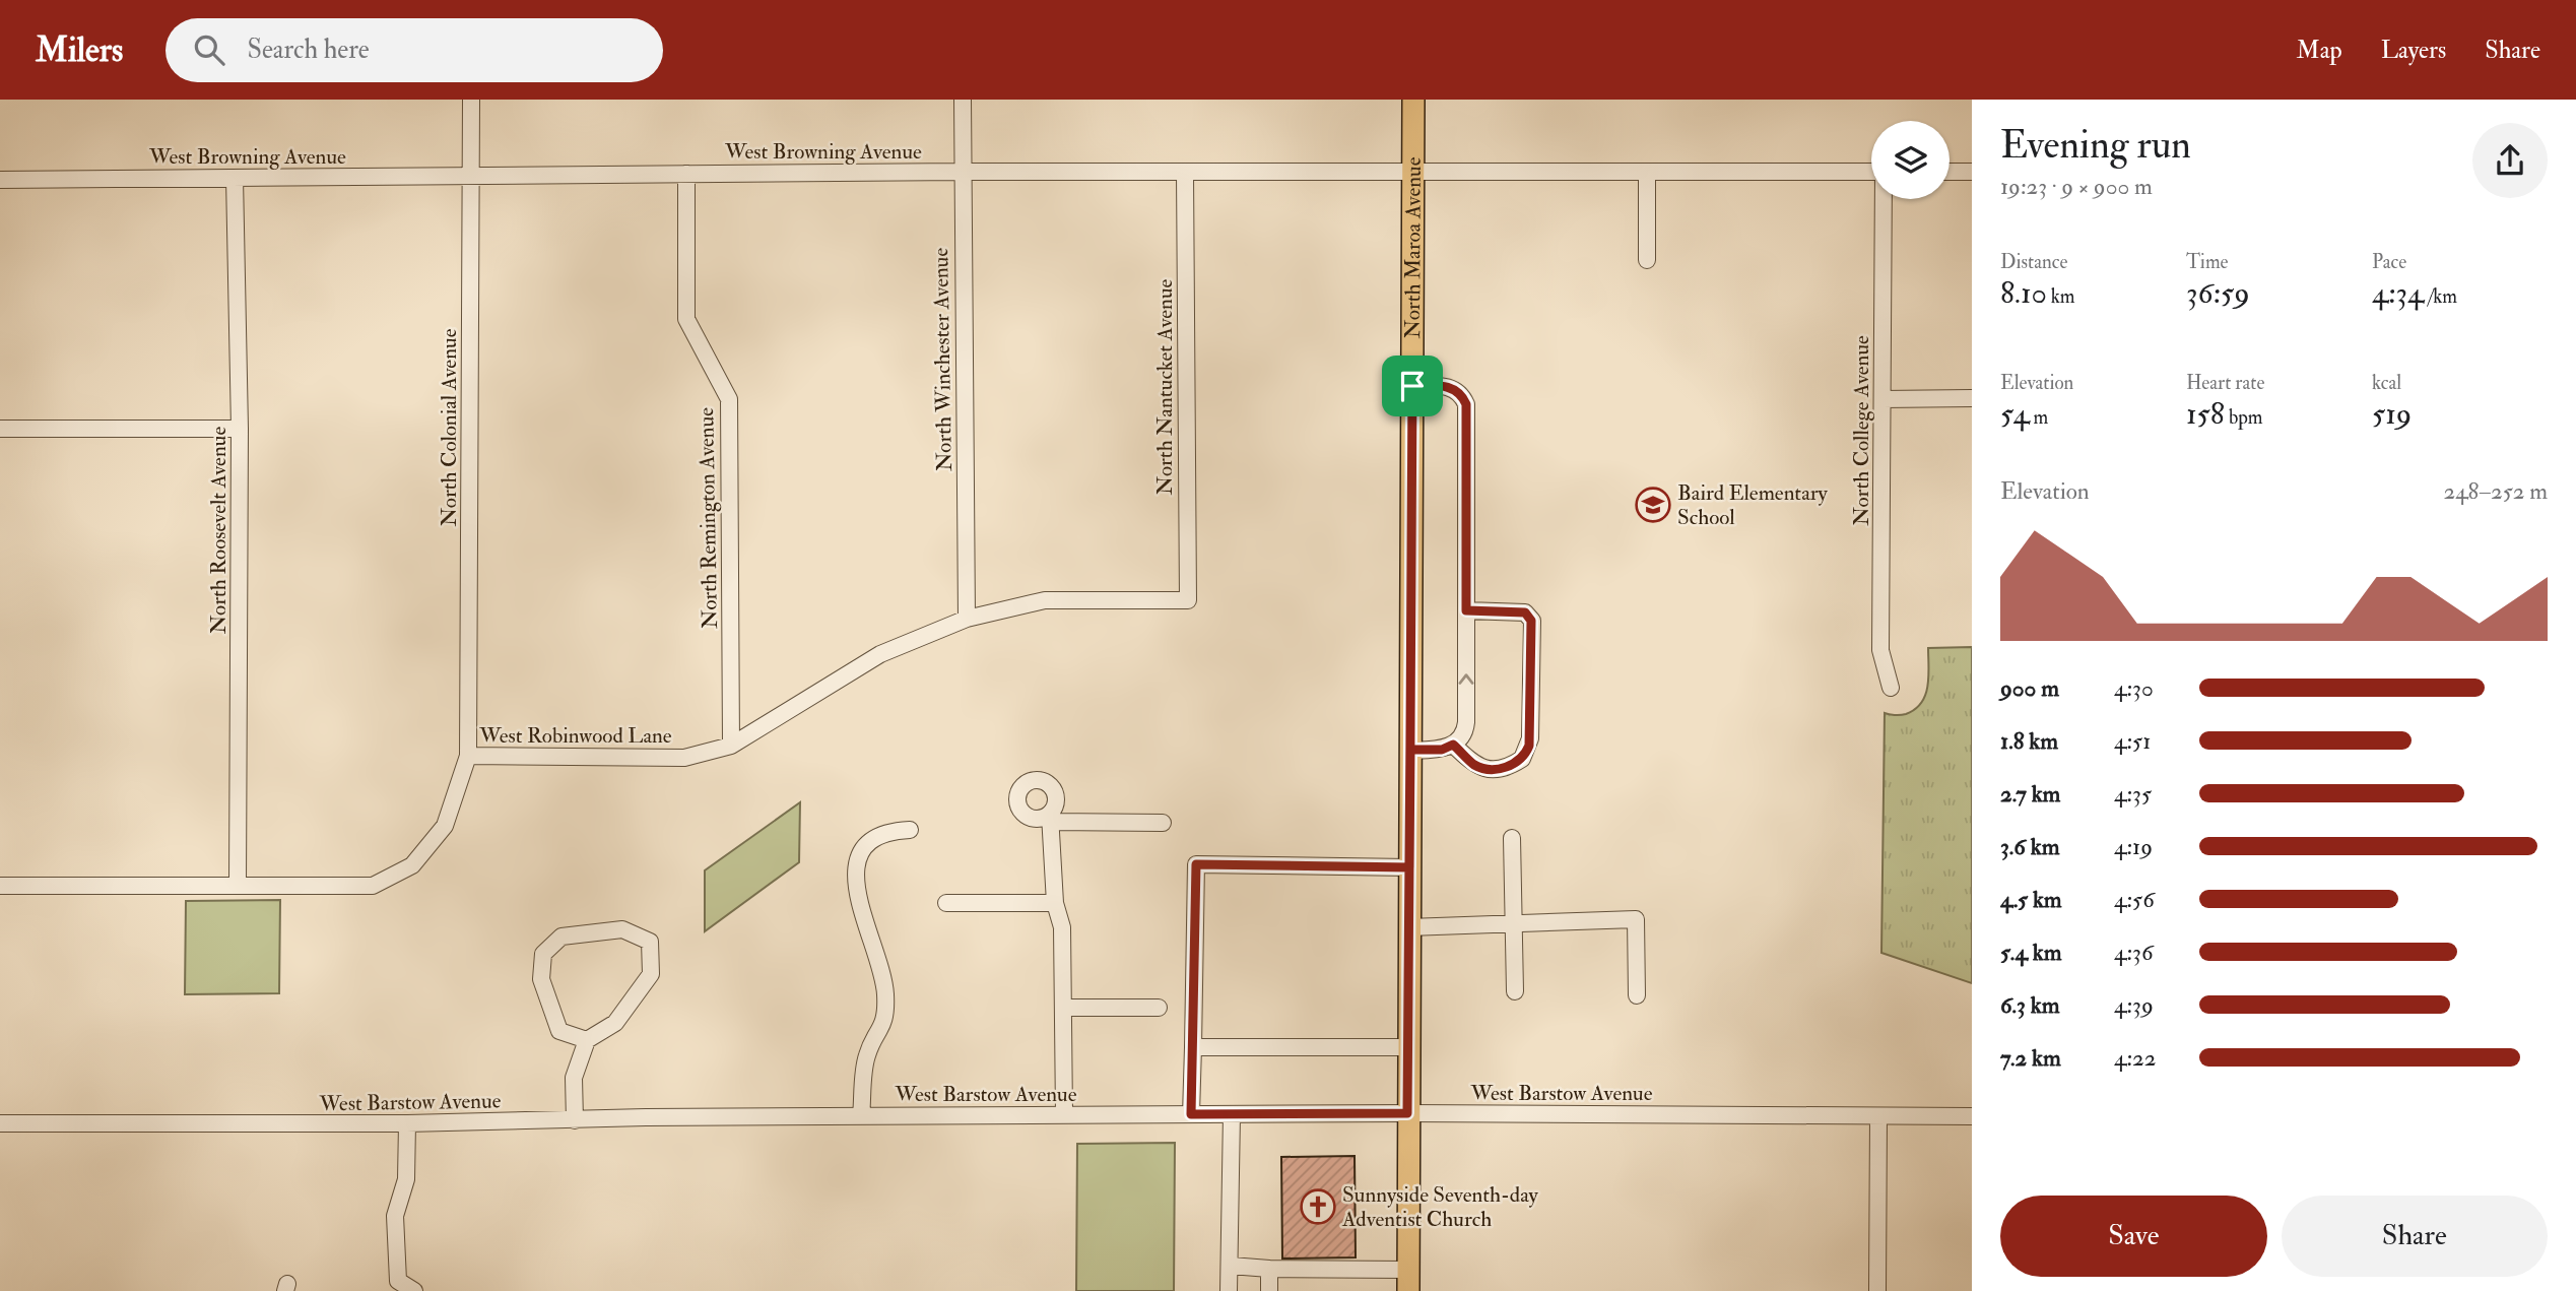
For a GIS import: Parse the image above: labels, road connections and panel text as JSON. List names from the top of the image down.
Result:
{
  "streets": {
    "main road": ["North Maroa Avenue"],
    "street": [
      "West Browning Avenue",
      "North Winchester Avenue",
      "North Nantucket Avenue",
      "North Colonial Avenue",
      "North College Avenue",
      "North Remington Avenue",
      "North Roosevelt Avenue",
      "West Robinwood Lane",
      "West Barstow Avenue"
    ]
  },
  "crossings": [
    ["West Browning Avenue", "North Maroa Avenue"],
    ["West Browning Avenue", "North Winchester Avenue"],
    ["West Browning Avenue", "North Nantucket Avenue"],
    ["West Browning Avenue", "North Colonial Avenue"],
    ["West Browning Avenue", "North Remington Avenue"],
    ["West Browning Avenue", "North Roosevelt Avenue"],
    ["North Maroa Avenue", "West Barstow Avenue"],
    ["North Winchester Avenue", "West Robinwood Lane"],
    ["North Nantucket Avenue", "West Robinwood Lane"],
    ["North Colonial Avenue", "West Robinwood Lane"],
    ["North Remington Avenue", "West Robinwood Lane"],
    ["North Roosevelt Avenue", "West Robinwood Lane"]
  ],
  "places": {
    "school or university": ["Baird Elementary School"],
    "church": ["Sunnyside Seventh-day Adventist Church"]
  },
  "page": {
    "header": "Milers",
    "search": "Search here",
    "nav": ["Map", "Layers", "Share"],
    "heading": ["Evening run", "19:23 · 9 × 900 m"],
    "stats": [
      ["Distance", "8.10 km"],
      ["Time", "36:59"],
      ["Pace", "4:34 /km"],
      ["Elevation", "54 m"],
      ["Heart rate", "158 bpm"],
      ["kcal", "519"]
    ],
    "chart": ["Elevation", "248–252 m"],
    "list": [
      {
        "name": "900 m",
        "note": "4:30"
      },
      {
        "name": "1.8 km",
        "note": "4:51"
      },
      {
        "name": "2.7 km",
        "note": "4:35"
      },
      {
        "name": "3.6 km",
        "note": "4:19"
      },
      {
        "name": "4.5 km",
        "note": "4:56"
      },
      {
        "name": "5.4 km",
        "note": "4:36"
      },
      {
        "name": "6.3 km",
        "note": "4:39"
      },
      {
        "name": "7.2 km",
        "note": "4:22"
      }
    ],
    "buttons": ["Save", "Share"]
  }
}
